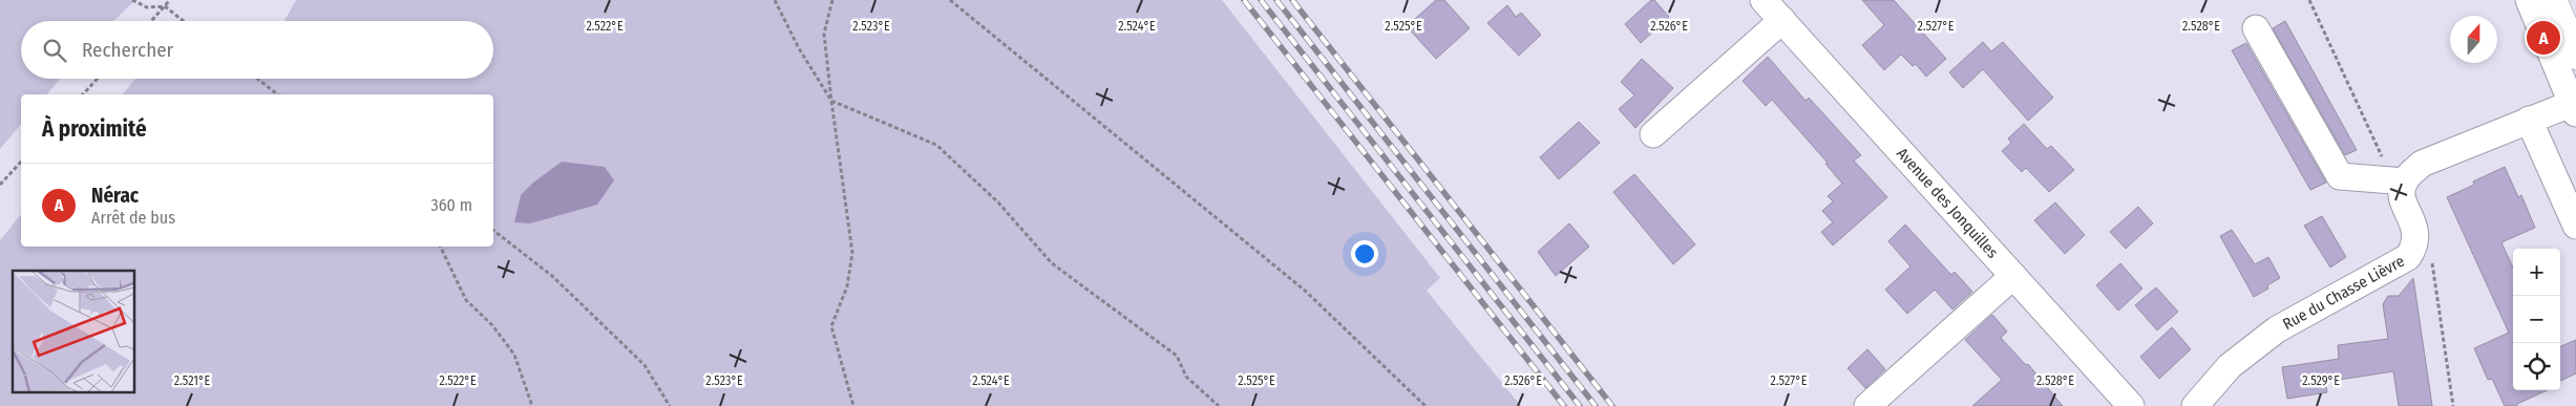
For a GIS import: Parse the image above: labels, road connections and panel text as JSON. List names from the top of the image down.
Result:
{
  "streets": {
    "street": ["Avenue des Jonquilles", "Rue du Chasse Lièvre"]
  },
  "north": "top",
  "page": {
    "pins": "A",
    "search": "Rechercher",
    "heading": "À proximité",
    "list": [
      {
        "mark": "A",
        "name": "Nérac",
        "note": "Arrêt de bus",
        "value": "360 m"
      }
    ],
    "map_buttons": ["+", "−"]
  },
  "coordinates": [
    "2.522°E",
    "2.523°E",
    "2.524°E",
    "2.525°E",
    "2.526°E",
    "2.527°E",
    "2.528°E",
    "2.521°E",
    "2.529°E"
  ]
}
